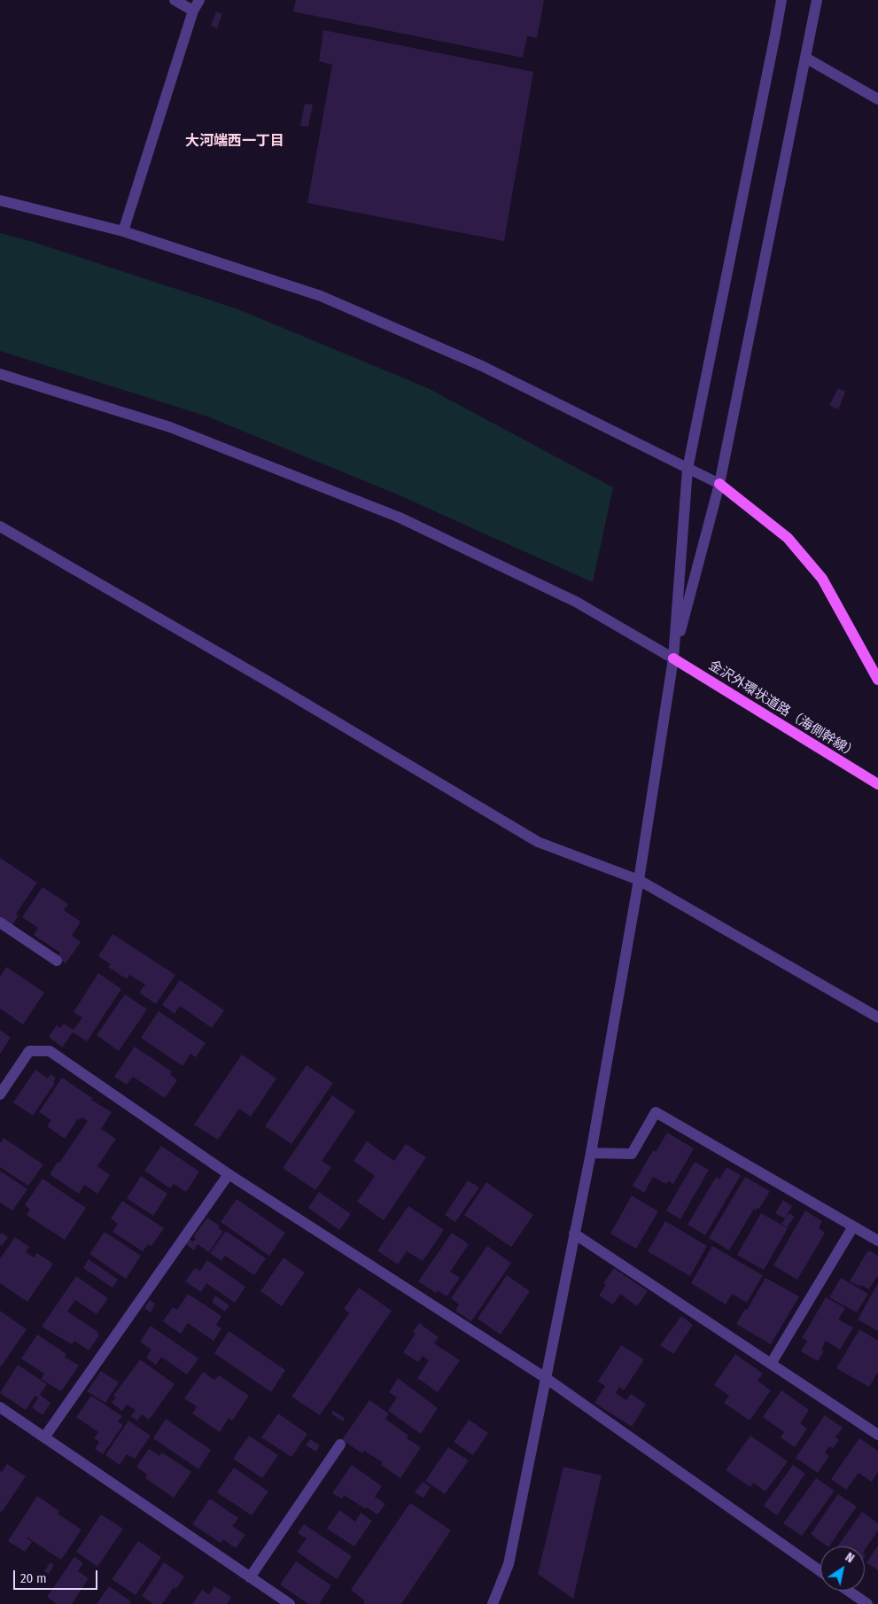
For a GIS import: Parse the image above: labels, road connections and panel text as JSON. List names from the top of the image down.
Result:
{
  "streets": {
    "main road": ["金沢外環状道路（海側幹線）"]
  },
  "districts": ["大河端西一丁目"],
  "scale_bar": "20 m",
  "north": "top right"
}
